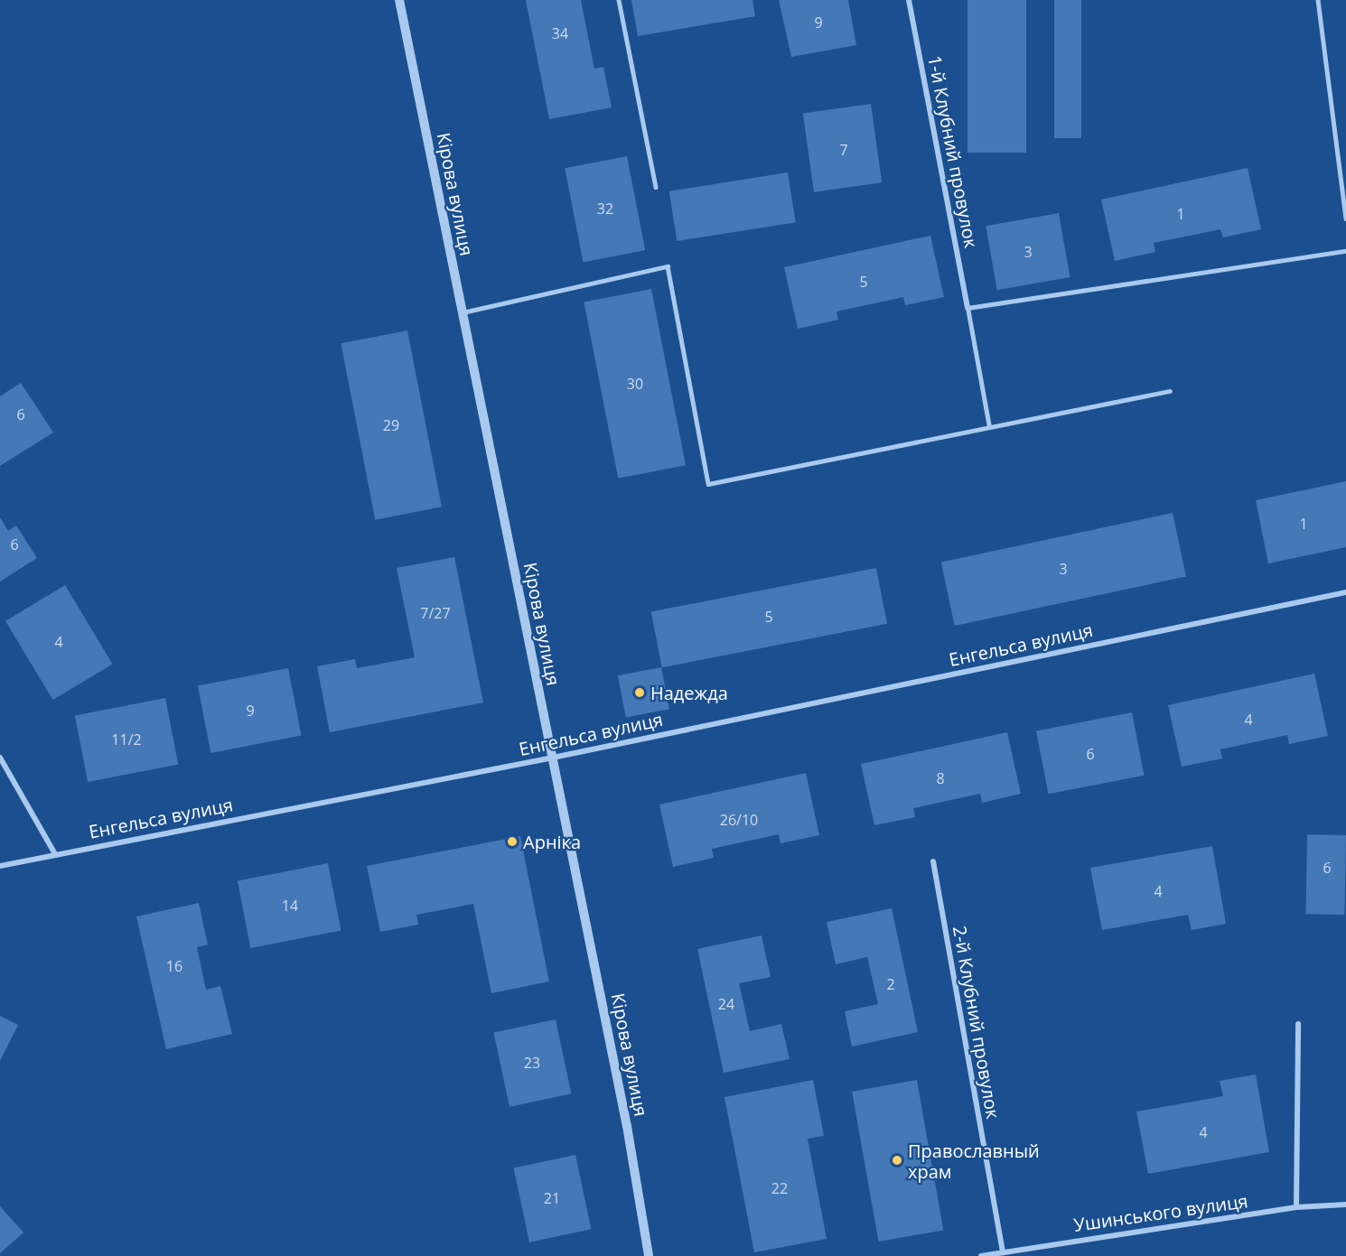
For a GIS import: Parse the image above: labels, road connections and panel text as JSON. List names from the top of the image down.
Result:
{
  "streets": {
    "street": [
      "1-й Клубний провулок",
      "Кірова вулиця",
      "Енгельса вулиця",
      "2-й Клубний провулок",
      "Ушинського вулиця"
    ]
  },
  "crossings": [
    ["Кірова вулиця", "Енгельса вулиця"],
    ["2-й Клубний провулок", "Ушинського вулиця"]
  ],
  "places": ["Надежда", "Арніка", "Православный храм"],
  "house_numbers": [
    "9",
    "34",
    "7",
    "32",
    "1",
    "3",
    "5",
    "30",
    "6",
    "29",
    "1",
    "6",
    "3",
    "7/27",
    "5",
    "4",
    "9",
    "4",
    "11/2",
    "6",
    "8",
    "26/10",
    "6",
    "4",
    "14",
    "16",
    "2",
    "24",
    "23",
    "4",
    "22",
    "21"
  ]
}
